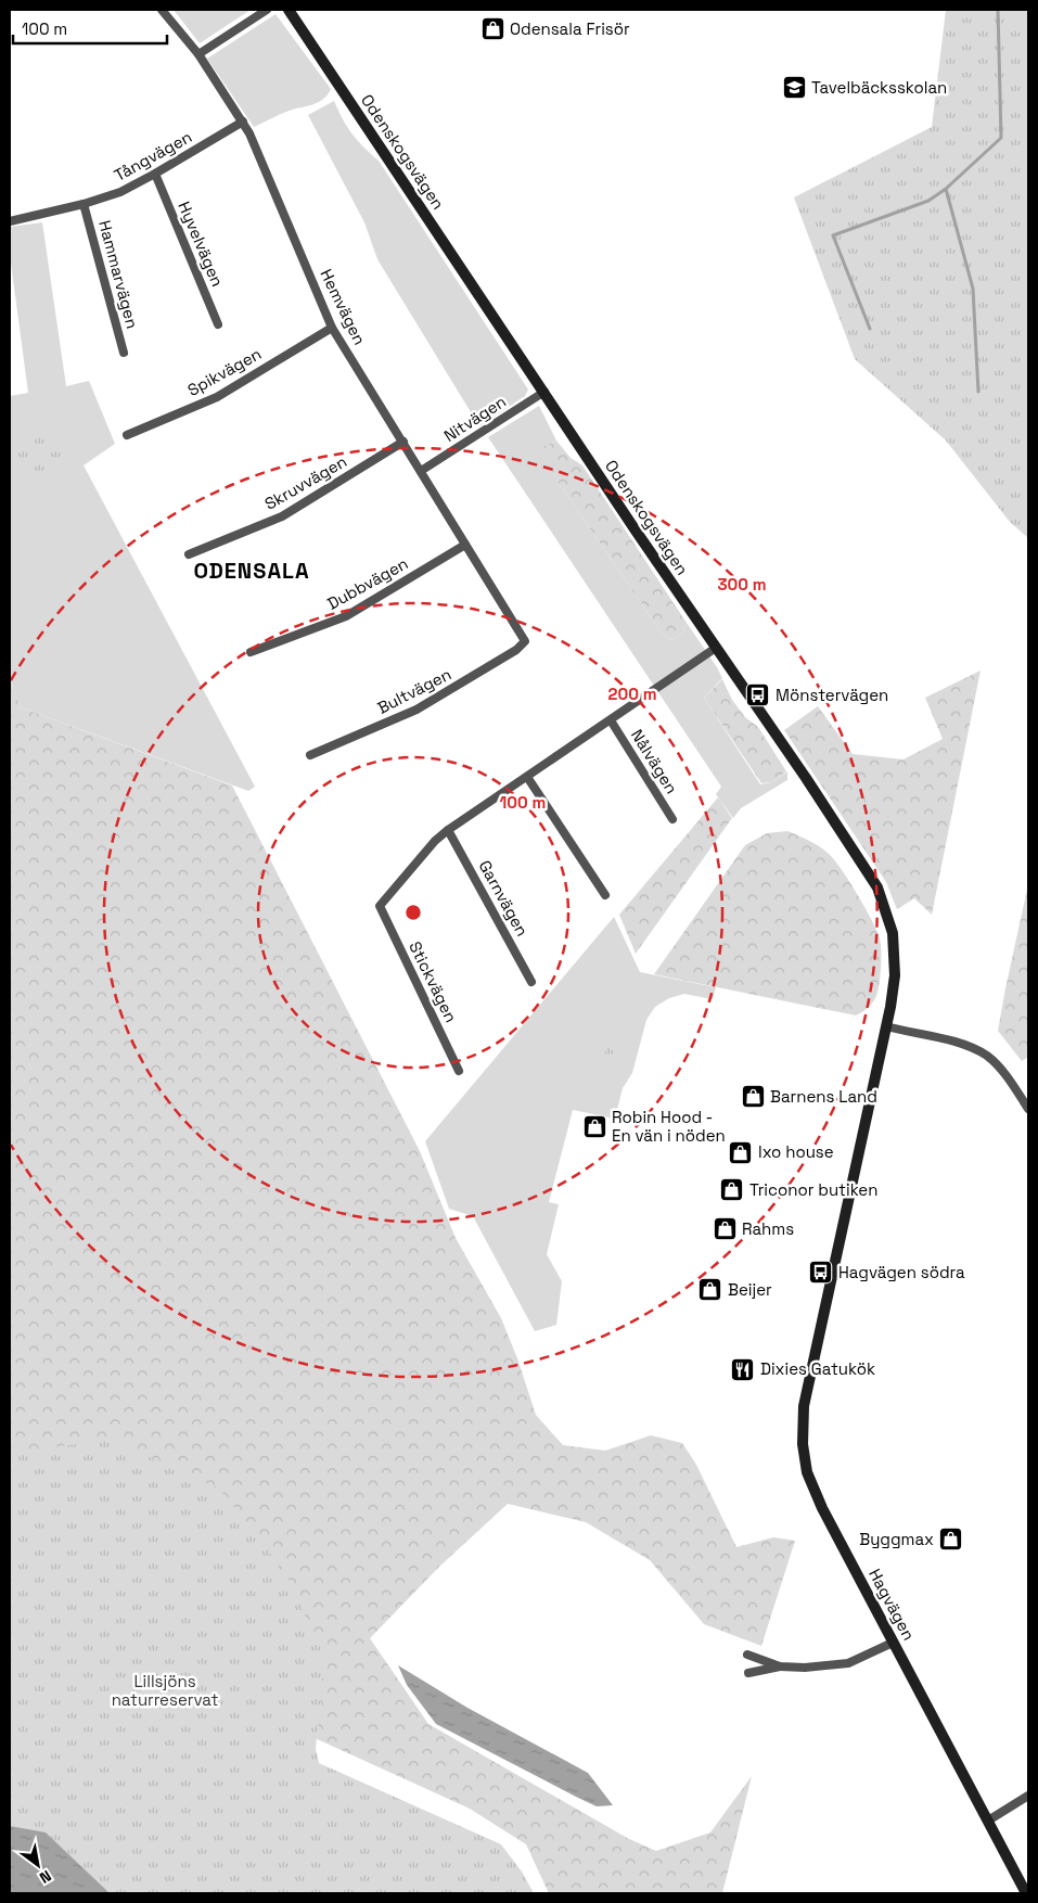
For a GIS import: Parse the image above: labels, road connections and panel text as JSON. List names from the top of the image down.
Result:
{
  "streets": {
    "street": [
      "Odenskogsvägen",
      "Tångvägen",
      "Hyvelvägen",
      "Hammarvägen",
      "Hemvägen",
      "Spikvägen",
      "Nitvägen",
      "Skruvvägen",
      "Dubbvägen",
      "Bultvägen",
      "Nålvägen",
      "Garnvägen",
      "Stickvägen",
      "Hagvägen"
    ]
  },
  "crossings": [
    ["Odenskogsvägen", "Nitvägen"],
    ["Odenskogsvägen", "Hagvägen"],
    ["Tångvägen", "Hyvelvägen"],
    ["Tångvägen", "Hammarvägen"],
    ["Tångvägen", "Hemvägen"],
    ["Hemvägen", "Spikvägen"],
    ["Hemvägen", "Nitvägen"],
    ["Hemvägen", "Skruvvägen"],
    ["Hemvägen", "Dubbvägen"],
    ["Hemvägen", "Bultvägen"],
    ["Garnvägen", "Stickvägen"]
  ],
  "districts": ["ODENSALA"],
  "parks": ["Lillsjöns naturreservat"],
  "places": {
    "shop": [
      "Odensala Frisör",
      "Barnens Land",
      "Robin Hood - En vän i nöden",
      "Ixo house",
      "Triconor butiken",
      "Rahms",
      "Beijer",
      "Byggmax"
    ],
    "school or university": ["Tavelbäcksskolan"],
    "bus stop": ["Mönstervägen", "Hagvägen södra"],
    "restaurant": ["Dixies Gatukök"]
  },
  "scale_bar": "100 m",
  "north": "bottom right",
  "rings": ["300 m", "200 m", "100 m"]
}
